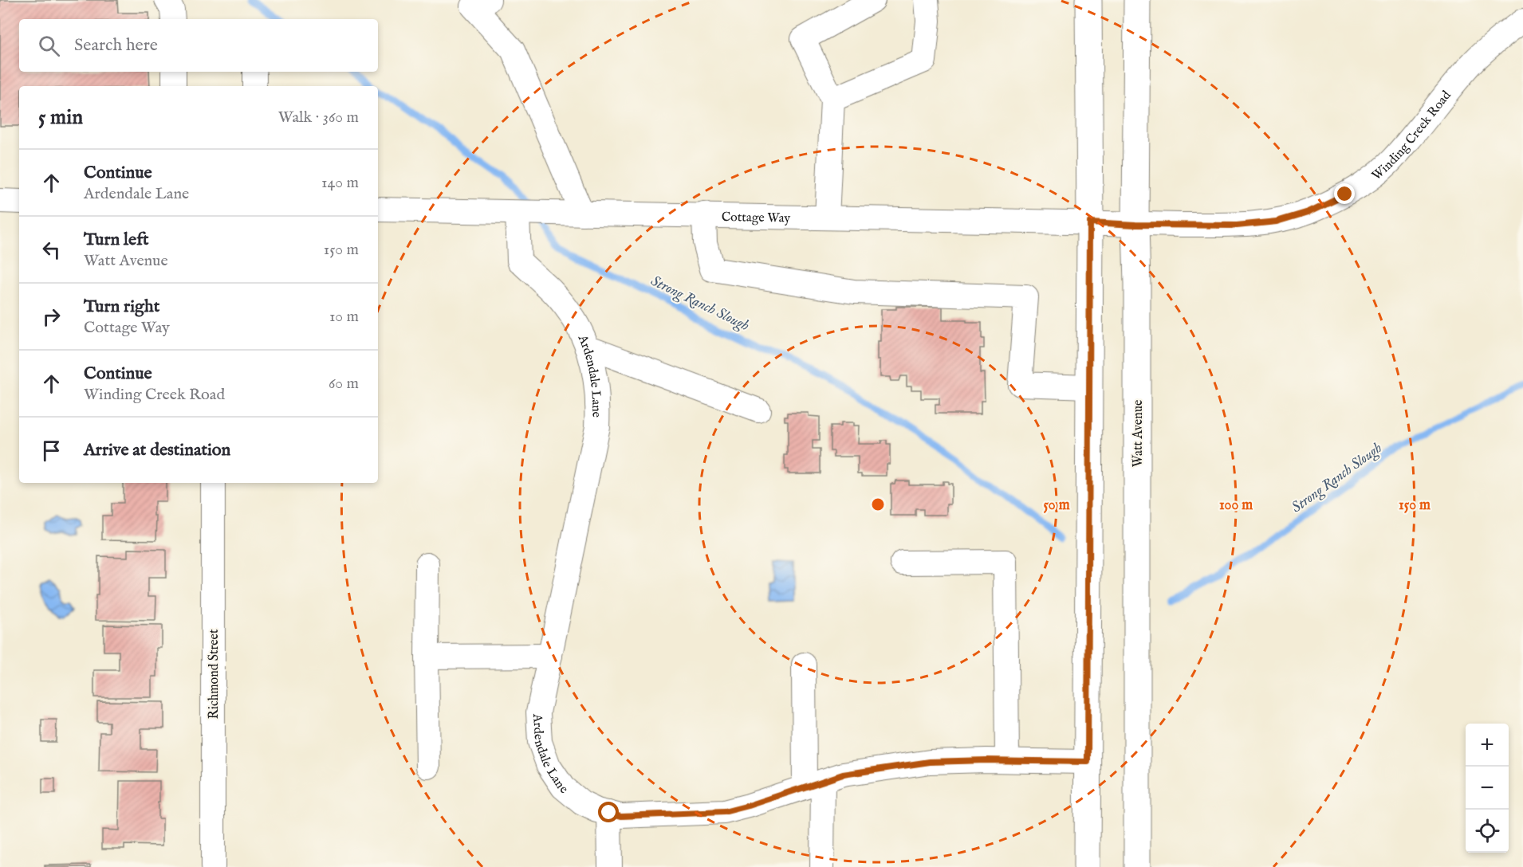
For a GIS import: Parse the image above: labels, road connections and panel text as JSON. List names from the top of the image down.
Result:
{
  "streets": {
    "main road": ["Watt Avenue"],
    "street": [
      "Winding Creek Road",
      "Cottage Way",
      "Ardendale Lane",
      "Richmond Street"
    ]
  },
  "crossings": [
    ["Winding Creek Road", "Cottage Way"],
    ["Winding Creek Road", "Watt Avenue"],
    ["Cottage Way", "Ardendale Lane"],
    ["Cottage Way", "Watt Avenue"]
  ],
  "water": ["Strong Ranch Slough"],
  "page": {
    "search": "Search here",
    "heading": ["5 min", "Walk · 360 m"],
    "list": [
      ["Continue", "Ardendale Lane", "140 m"],
      ["Turn left", "Watt Avenue", "150 m"],
      ["Turn right", "Cottage Way", "10 m"],
      ["Continue", "Winding Creek Road", "60 m"],
      "Arrive at destination"
    ],
    "map_buttons": ["+", "−"]
  },
  "rings": ["50 m", "100 m", "150 m"]
}
